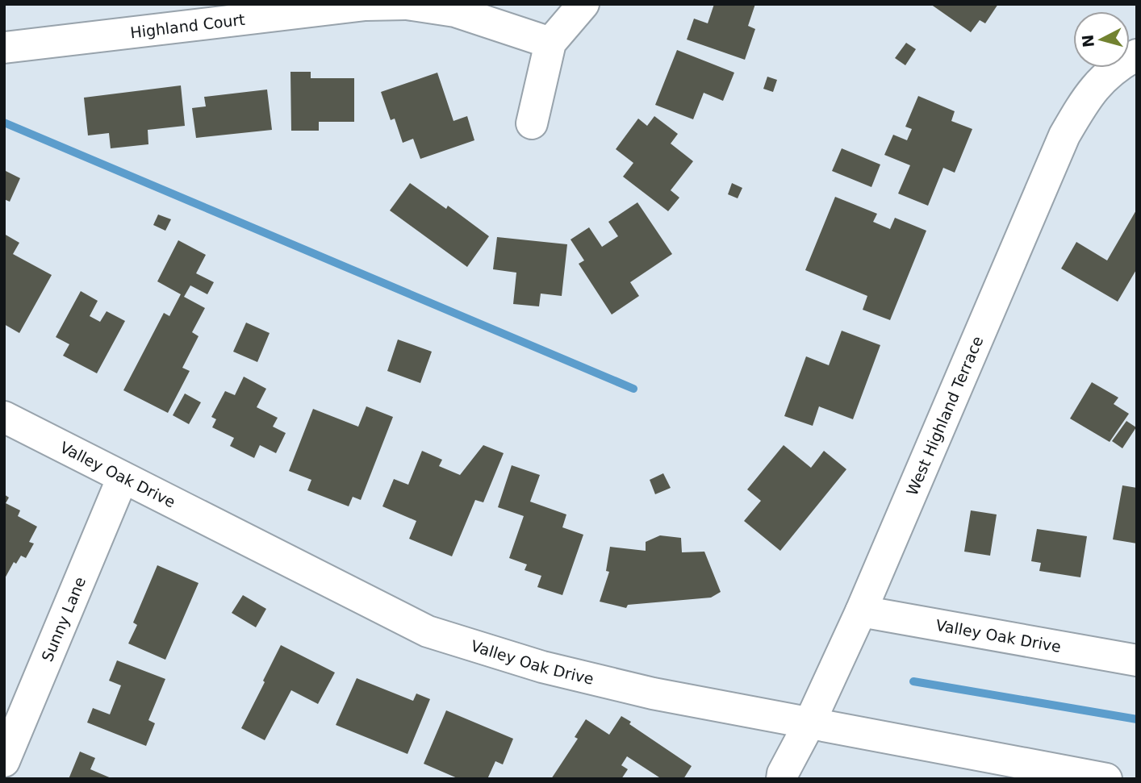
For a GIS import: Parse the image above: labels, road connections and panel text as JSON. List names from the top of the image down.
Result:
{
  "streets": {
    "street": [
      "Highland Court",
      "West Highland Terrace",
      "Valley Oak Drive",
      "Sunny Lane"
    ]
  },
  "crossings": [
    ["West Highland Terrace", "Valley Oak Drive"],
    ["Valley Oak Drive", "Sunny Lane"]
  ],
  "north": "left"
}
